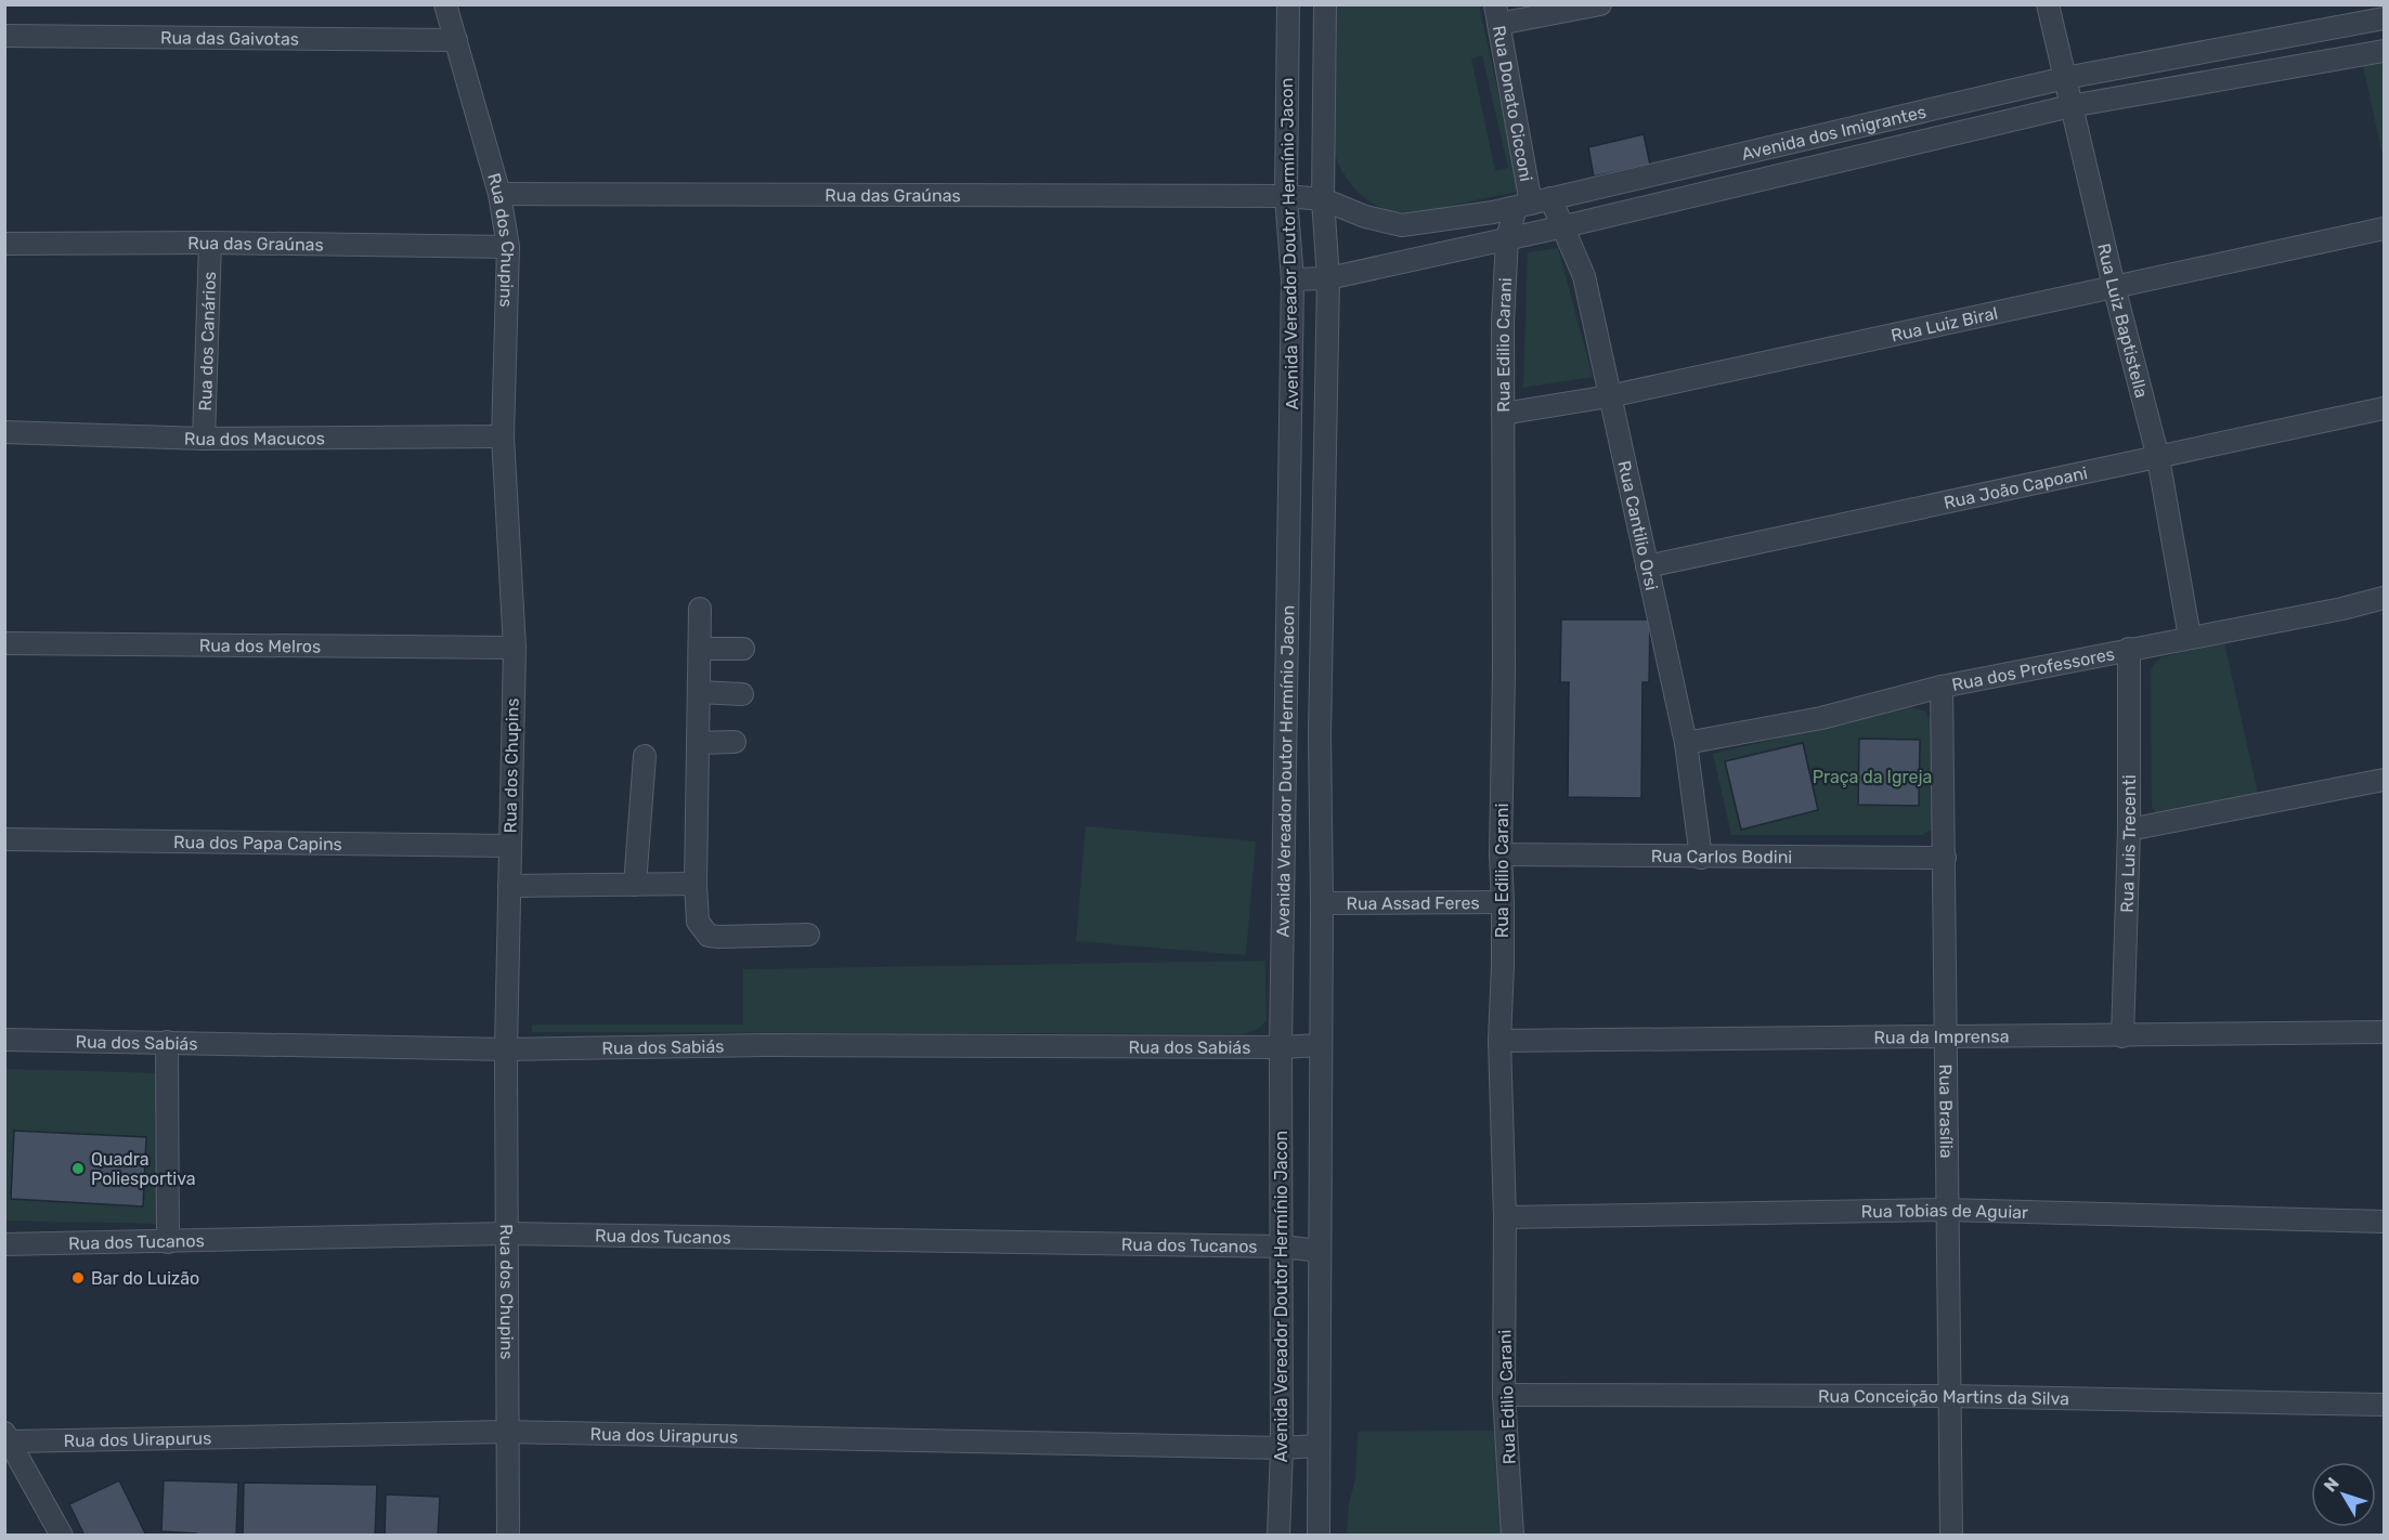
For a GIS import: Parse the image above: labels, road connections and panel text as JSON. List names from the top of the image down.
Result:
{
  "streets": {
    "street": [
      "Rua das Gaivotas",
      "Rua Donato Cicconi",
      "Avenida dos Imigrantes",
      "Rua das Graúnas",
      "Rua dos Chupins",
      "Avenida Vereador Doutor Hermínio Jacon",
      "Rua Luiz Baptistella",
      "Rua Luiz Biral",
      "Rua dos Canários",
      "Rua Edilio Carani",
      "Rua dos Macucos",
      "Rua João Capoani",
      "Rua Cantilio Orsi",
      "Rua dos Melros",
      "Rua dos Professores",
      "Rua dos Papa Capins",
      "Rua Luis Trecenti",
      "Rua Carlos Bodini",
      "Rua Assad Feres",
      "Rua da Imprensa",
      "Rua dos Sabiás",
      "Rua Brasília",
      "Rua Tobias de Aguiar",
      "Rua dos Tucanos",
      "Rua Conceição Martins da Silva",
      "Rua dos Uirapurus"
    ]
  },
  "crossings": [
    ["Rua das Gaivotas", "Rua dos Chupins"],
    ["Rua Donato Cicconi", "Avenida dos Imigrantes"],
    ["Rua Donato Cicconi", "Rua Edilio Carani"],
    ["Rua Donato Cicconi", "Rua Cantilio Orsi"],
    ["Avenida dos Imigrantes", "Rua das Graúnas"],
    ["Avenida dos Imigrantes", "Avenida Vereador Doutor Hermínio Jacon"],
    ["Avenida dos Imigrantes", "Rua Luiz Baptistella"],
    ["Avenida dos Imigrantes", "Rua Edilio Carani"],
    ["Avenida dos Imigrantes", "Rua Cantilio Orsi"],
    ["Rua das Graúnas", "Rua dos Chupins"],
    ["Rua das Graúnas", "Avenida Vereador Doutor Hermínio Jacon"],
    ["Rua das Graúnas", "Rua dos Canários"],
    ["Rua dos Chupins", "Rua dos Macucos"],
    ["Rua dos Chupins", "Rua dos Melros"],
    ["Rua dos Chupins", "Rua dos Papa Capins"],
    ["Rua dos Chupins", "Rua dos Sabiás"],
    ["Rua dos Chupins", "Rua dos Tucanos"],
    ["Rua dos Chupins", "Rua dos Uirapurus"],
    ["Avenida Vereador Doutor Hermínio Jacon", "Rua Assad Feres"],
    ["Avenida Vereador Doutor Hermínio Jacon", "Rua dos Sabiás"],
    ["Avenida Vereador Doutor Hermínio Jacon", "Rua dos Tucanos"],
    ["Avenida Vereador Doutor Hermínio Jacon", "Rua dos Uirapurus"],
    ["Rua Luiz Baptistella", "Rua Luiz Biral"],
    ["Rua Luiz Baptistella", "Rua João Capoani"],
    ["Rua Luiz Baptistella", "Rua dos Professores"],
    ["Rua Luiz Biral", "Rua Edilio Carani"],
    ["Rua Luiz Biral", "Rua Cantilio Orsi"],
    ["Rua dos Canários", "Rua dos Macucos"],
    ["Rua Edilio Carani", "Rua Cantilio Orsi"],
    ["Rua Edilio Carani", "Rua Carlos Bodini"],
    ["Rua Edilio Carani", "Rua Assad Feres"],
    ["Rua Edilio Carani", "Rua da Imprensa"],
    ["Rua Edilio Carani", "Rua Tobias de Aguiar"],
    ["Rua Edilio Carani", "Rua Conceição Martins da Silva"],
    ["Rua João Capoani", "Rua Cantilio Orsi"],
    ["Rua Cantilio Orsi", "Rua dos Professores"],
    ["Rua Cantilio Orsi", "Rua Carlos Bodini"],
    ["Rua dos Professores", "Rua Luis Trecenti"],
    ["Rua dos Professores", "Rua Brasília"],
    ["Rua Luis Trecenti", "Rua da Imprensa"],
    ["Rua Carlos Bodini", "Rua Brasília"],
    ["Rua da Imprensa", "Rua Brasília"],
    ["Rua Brasília", "Rua Tobias de Aguiar"],
    ["Rua Brasília", "Rua Conceição Martins da Silva"]
  ],
  "parks": ["Praça da Igreja"],
  "places": ["Quadra Poliesportiva", "Bar do Luizão"],
  "north": "top left"
}
